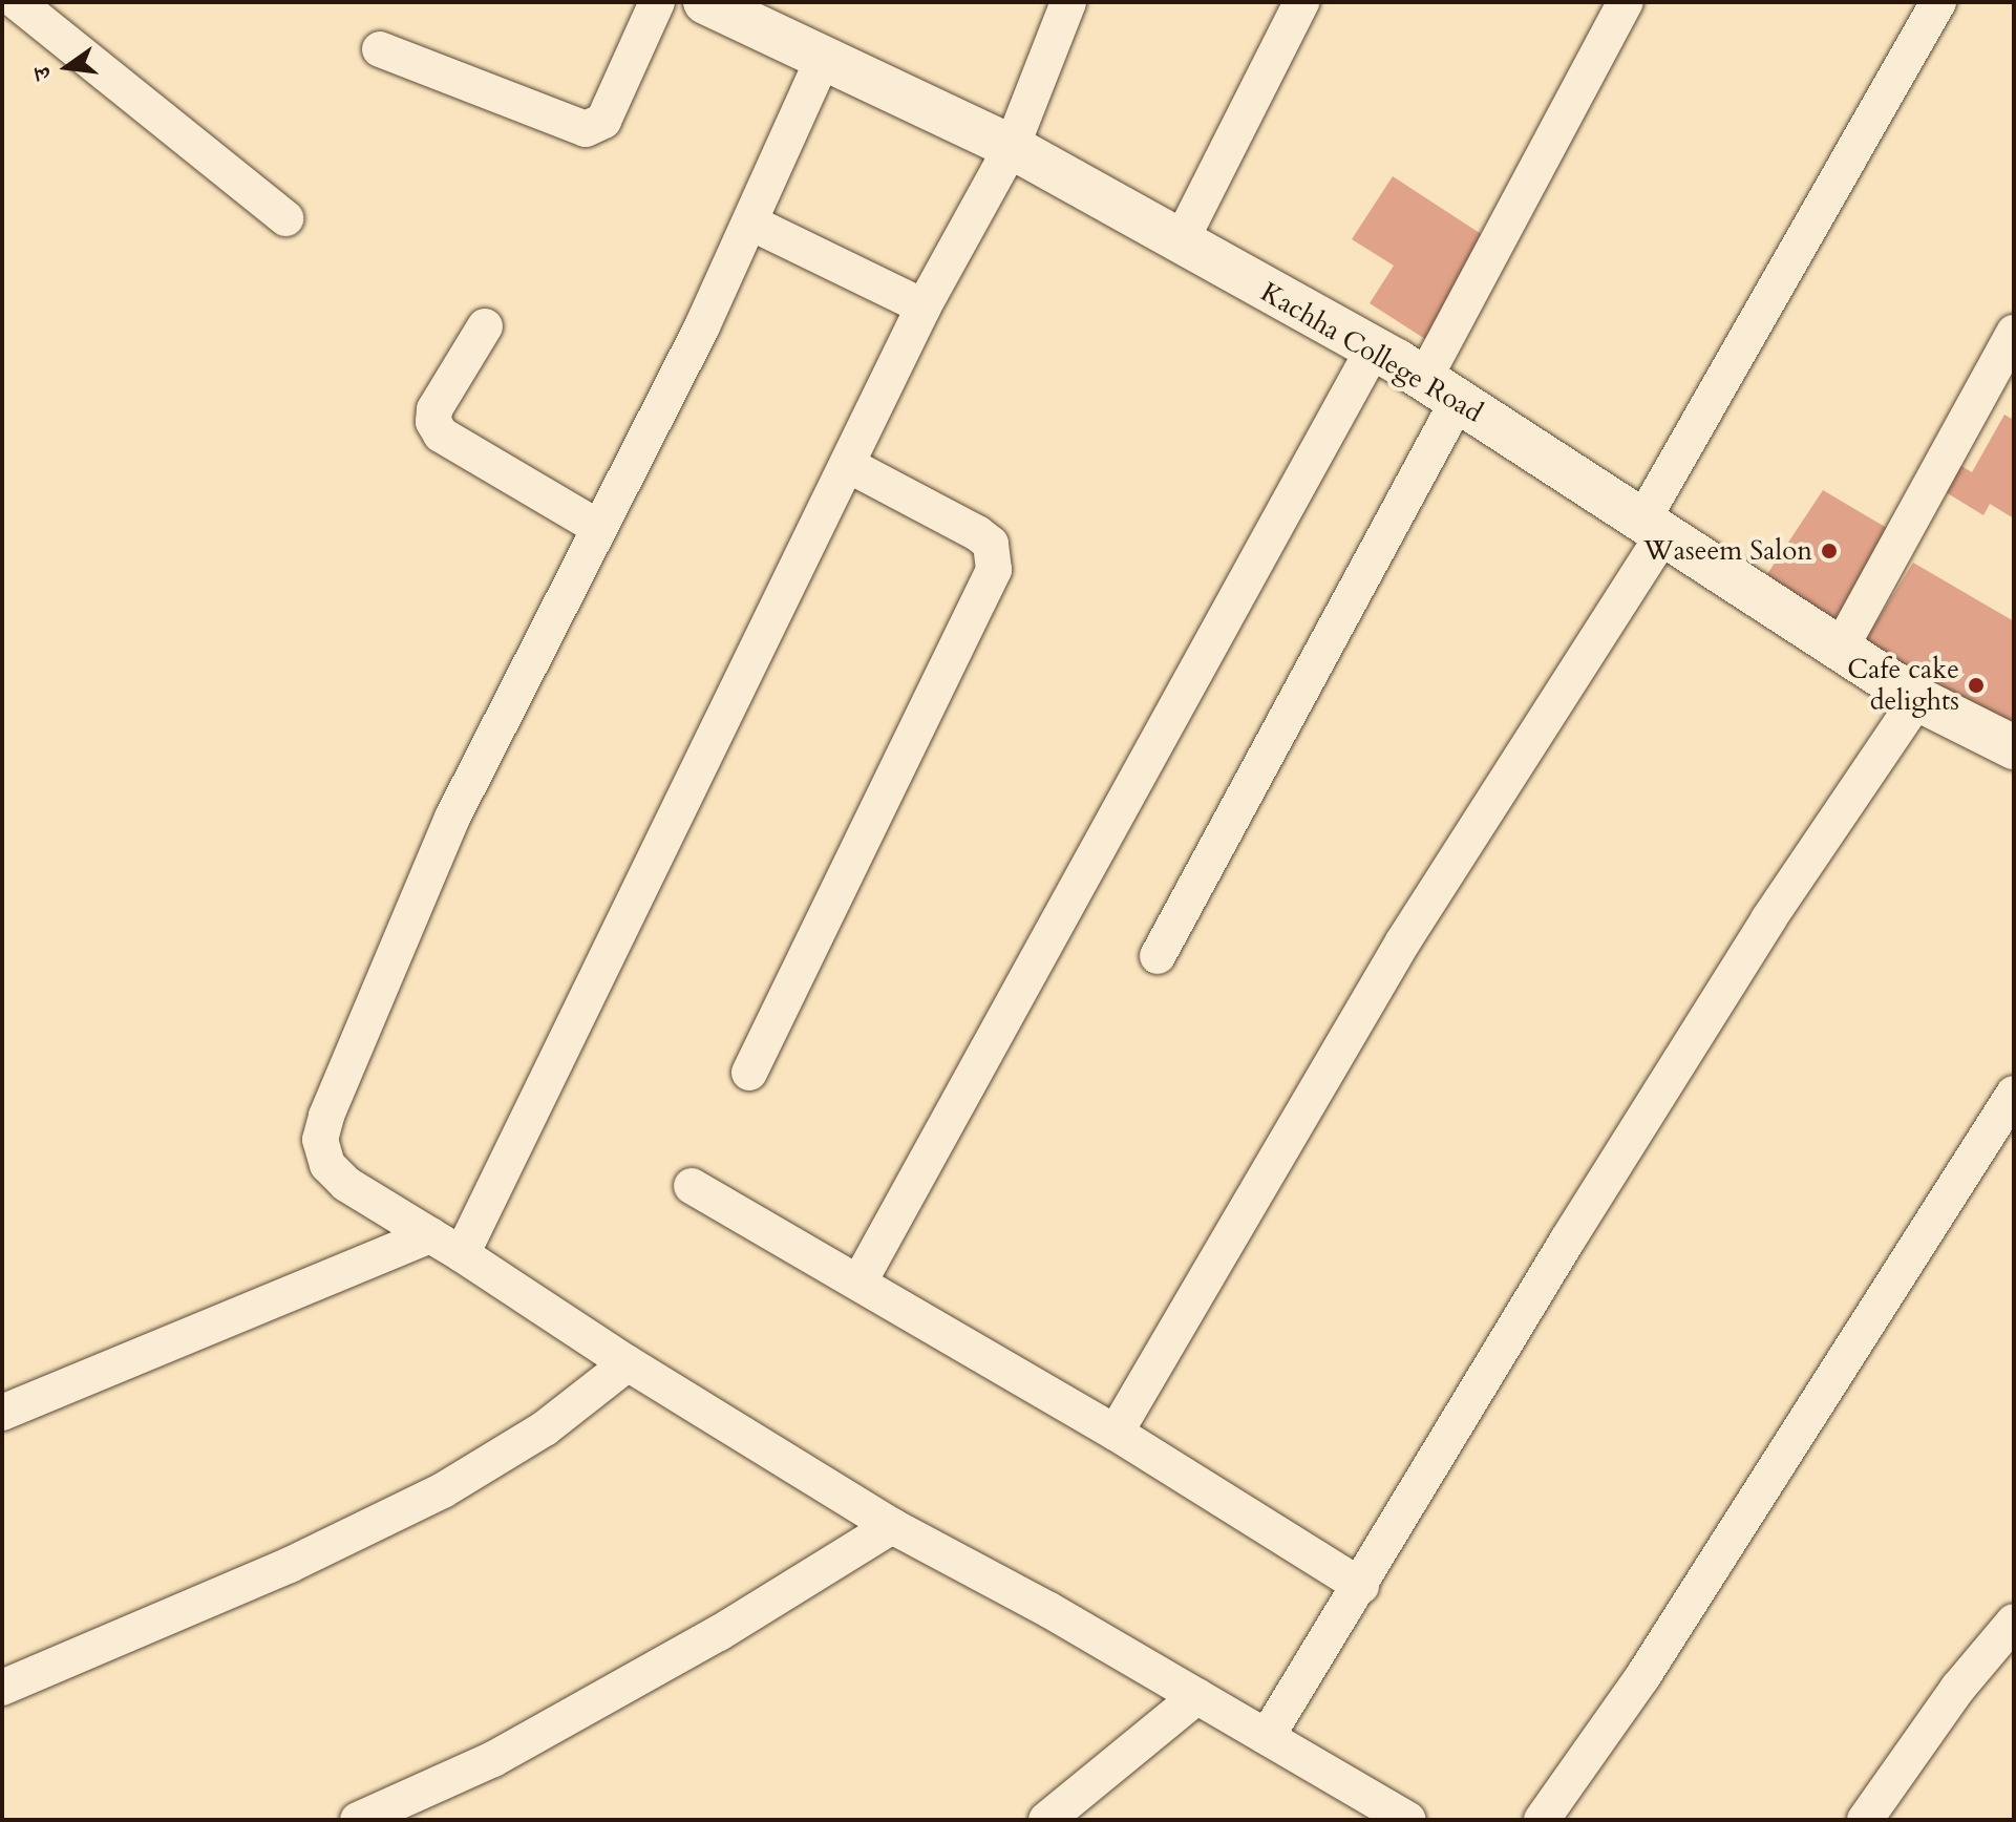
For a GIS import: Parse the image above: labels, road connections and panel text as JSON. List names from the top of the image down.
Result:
{
  "streets": {
    "street": ["Kachha College Road"]
  },
  "places": ["Waseem Salon", "Cafe cake delights"],
  "north": "left"
}
